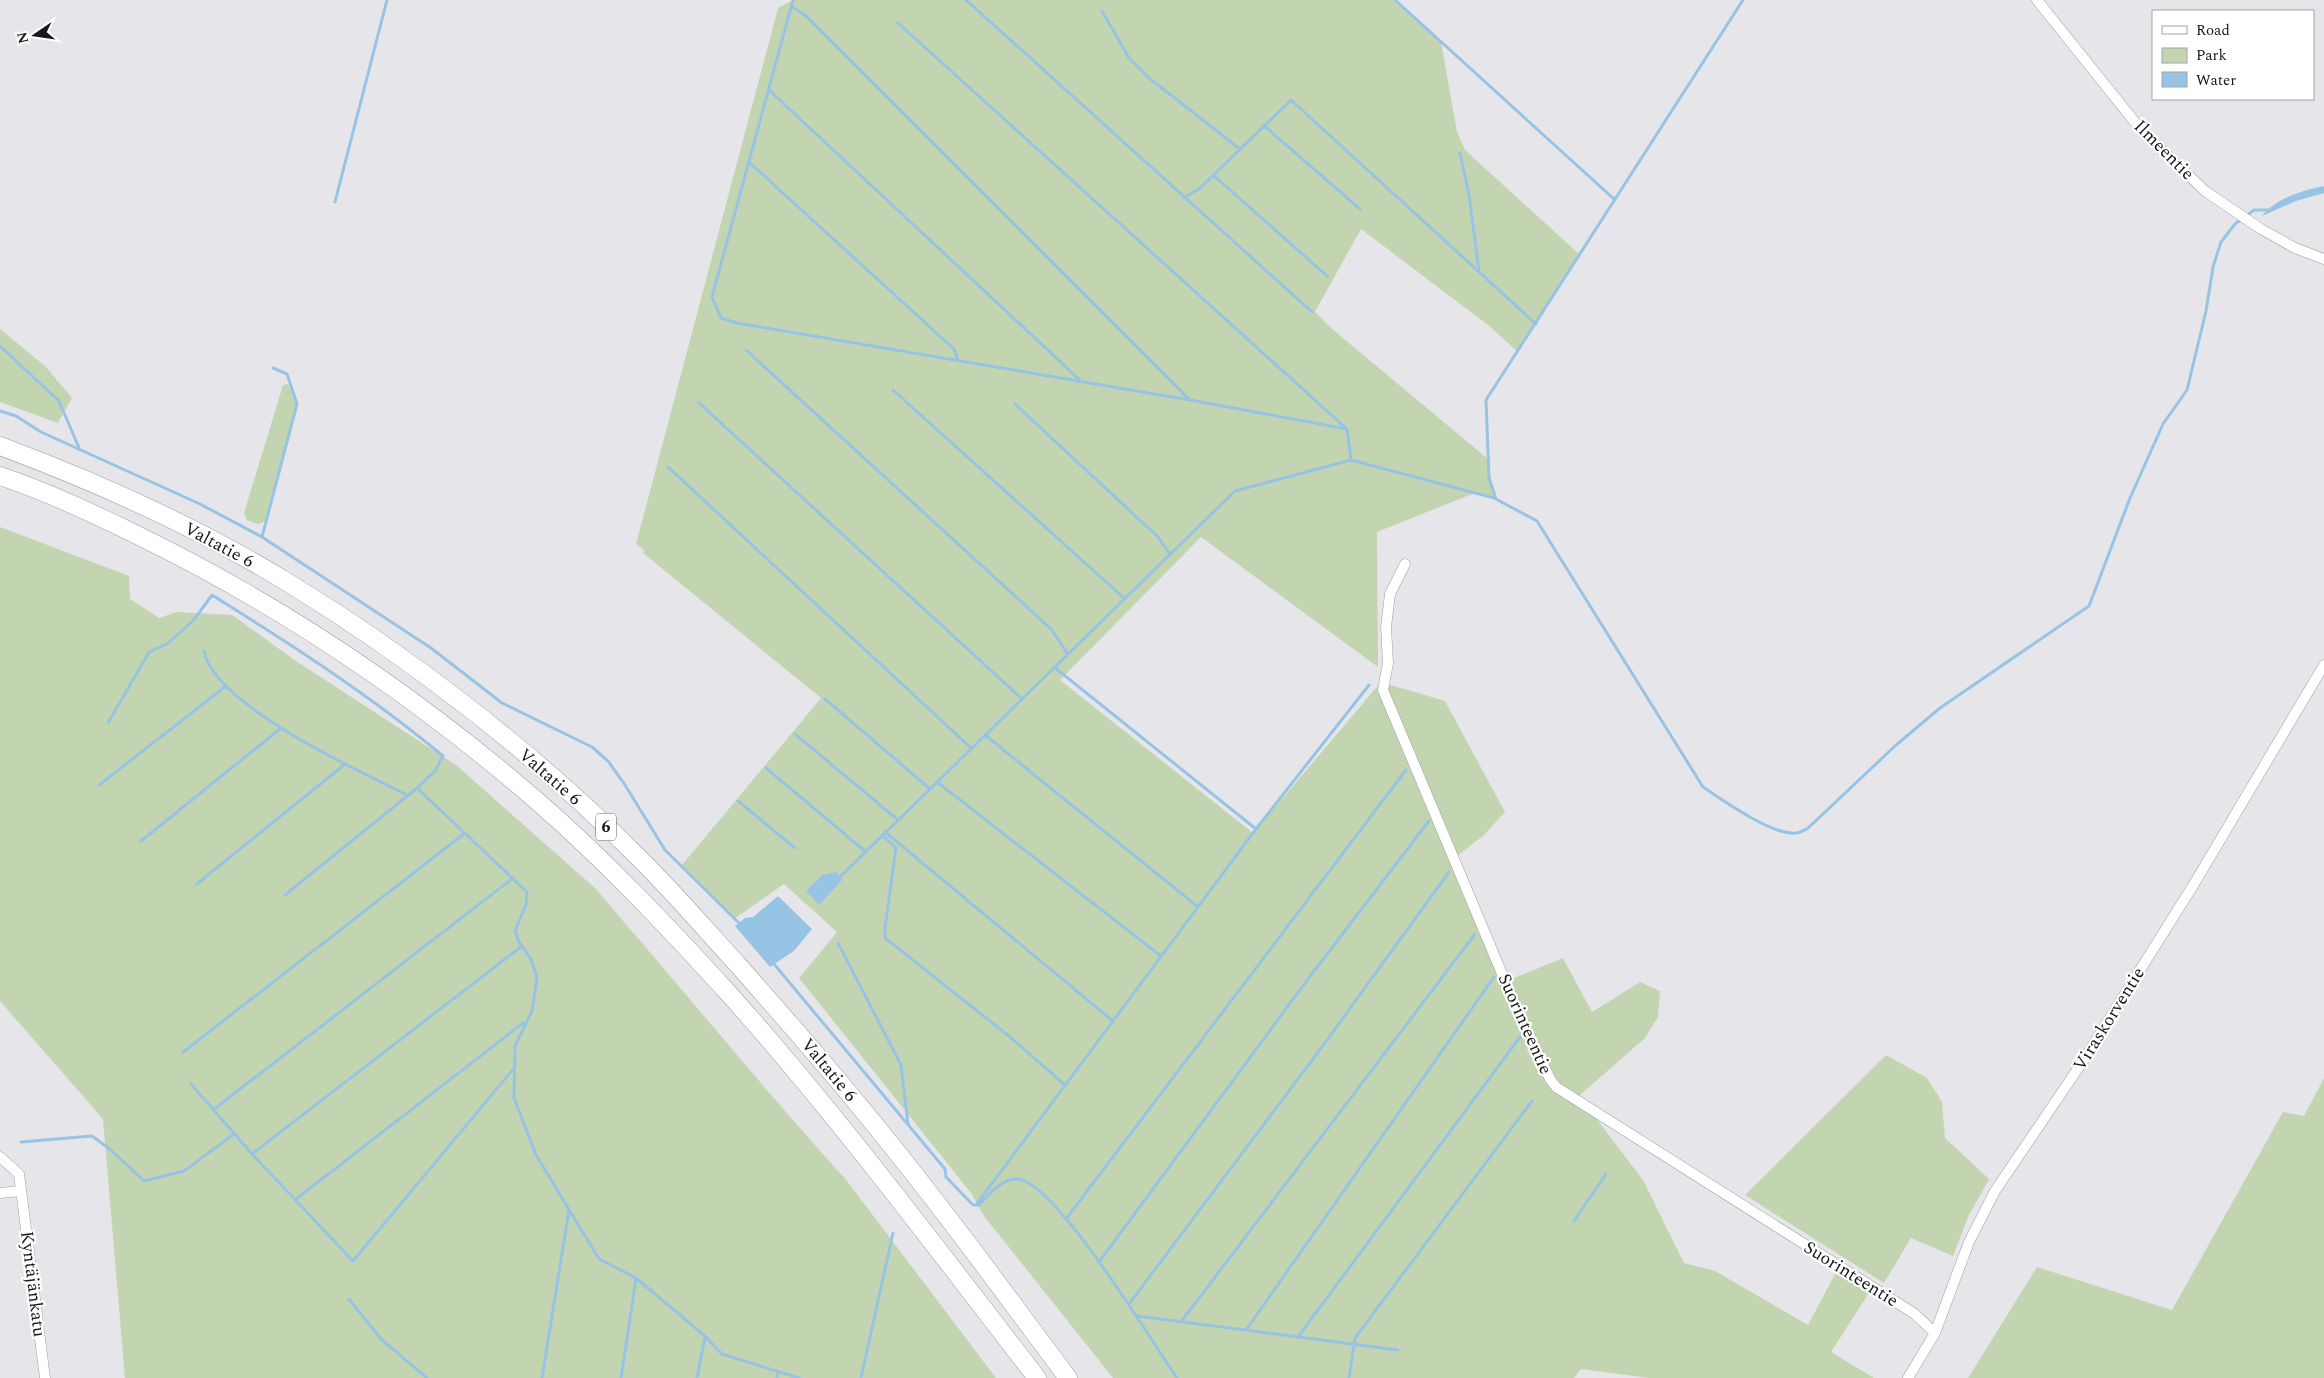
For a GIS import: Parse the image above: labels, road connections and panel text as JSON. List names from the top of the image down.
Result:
{
  "streets": {
    "highway": ["Valtatie 6", "6"],
    "street": [
      "Ilmeentie",
      "Viraskorventie",
      "Suorinteentie",
      "Kyntäjänkatu"
    ]
  },
  "crossings": [
    ["Viraskorventie", "Suorinteentie"]
  ],
  "legend": ["Road", "Park", "Water"],
  "north": "left"
}
